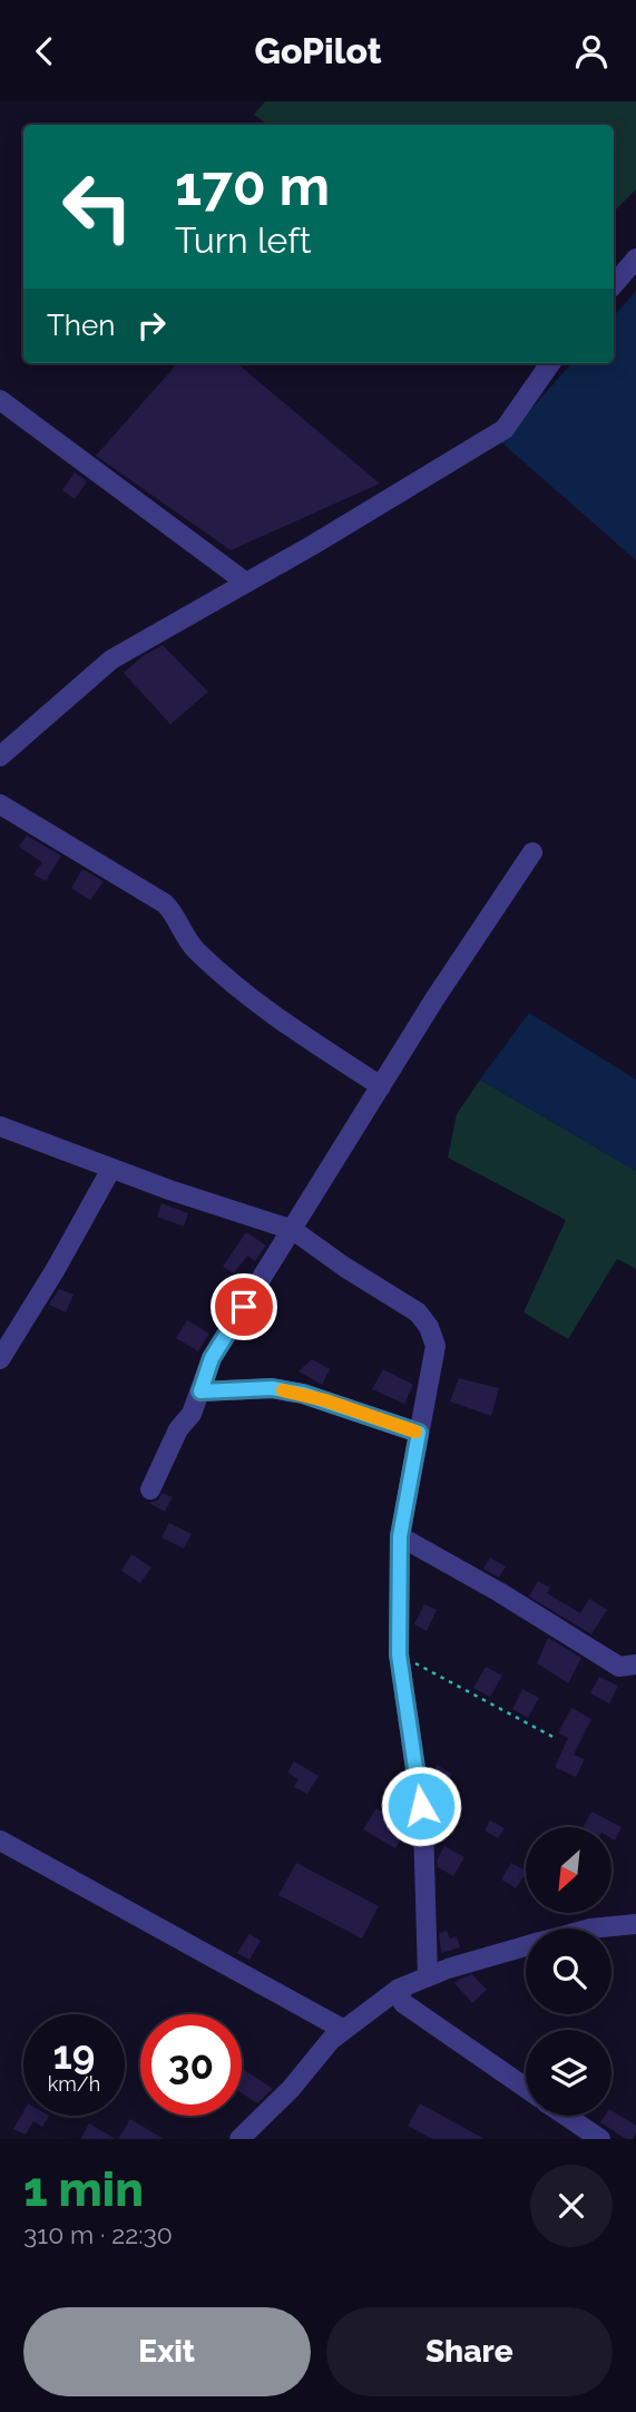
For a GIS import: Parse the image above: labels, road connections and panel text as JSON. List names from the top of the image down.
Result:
{
  "north": "bottom left",
  "page": {
    "header": "GoPilot",
    "turn": ["170 m", "Turn left"],
    "then": "Then",
    "speed": "19 km/h",
    "limit": "30",
    "heading": ["1 min", "310 m · 22:30"],
    "buttons": ["Exit", "Share"]
  }
}
